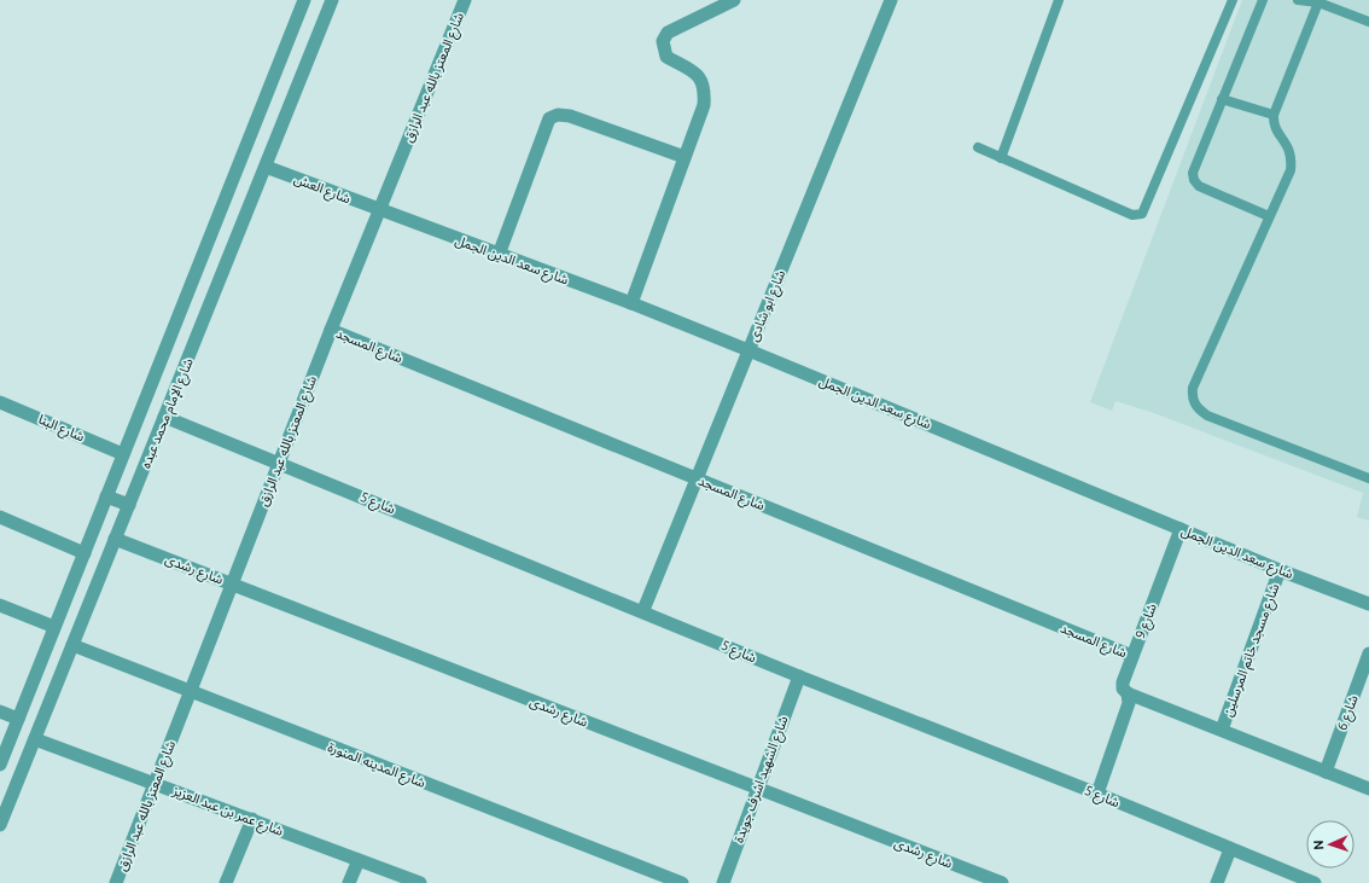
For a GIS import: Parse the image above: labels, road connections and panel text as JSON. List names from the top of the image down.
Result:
{
  "streets": {
    "street": [
      "شارع المعتز بالله عبد الرازق",
      "شارع العش",
      "شارع سعد الدين الجمل",
      "شارع ابو شادى",
      "شارع المسجد",
      "شارع الإمام محمد عبده",
      "شارع البنا",
      "شارع 5",
      "شارع رشدى",
      "شارع 9",
      "شارع مسجد خاتم المرسلين",
      "شارع 6",
      "شارع المدينه المنورة",
      "شارع الشهيد اشرف جويدة",
      "شارع عمر بن عبد العزيز"
    ]
  },
  "crossings": [
    ["شارع المعتز بالله عبد الرازق", "شارع العش"],
    ["شارع المعتز بالله عبد الرازق", "شارع سعد الدين الجمل"],
    ["شارع المعتز بالله عبد الرازق", "شارع المسجد"],
    ["شارع المعتز بالله عبد الرازق", "شارع 5"],
    ["شارع المعتز بالله عبد الرازق", "شارع رشدى"],
    ["شارع المعتز بالله عبد الرازق", "شارع المدينه المنورة"],
    ["شارع المعتز بالله عبد الرازق", "شارع عمر بن عبد العزيز"],
    ["شارع العش", "شارع سعد الدين الجمل"],
    ["شارع العش", "شارع الإمام محمد عبده"],
    ["شارع سعد الدين الجمل", "شارع ابو شادى"],
    ["شارع سعد الدين الجمل", "شارع 9"],
    ["شارع سعد الدين الجمل", "شارع مسجد خاتم المرسلين"],
    ["شارع ابو شادى", "شارع المسجد"],
    ["شارع ابو شادى", "شارع 5"],
    ["شارع المسجد", "شارع 9"],
    ["شارع الإمام محمد عبده", "شارع البنا"],
    ["شارع الإمام محمد عبده", "شارع 5"],
    ["شارع الإمام محمد عبده", "شارع رشدى"],
    ["شارع الإمام محمد عبده", "شارع المدينه المنورة"],
    ["شارع الإمام محمد عبده", "شارع عمر بن عبد العزيز"],
    ["شارع 5", "شارع 9"],
    ["شارع 5", "شارع الشهيد اشرف جويدة"],
    ["شارع رشدى", "شارع الشهيد اشرف جويدة"]
  ],
  "north": "left"
}
